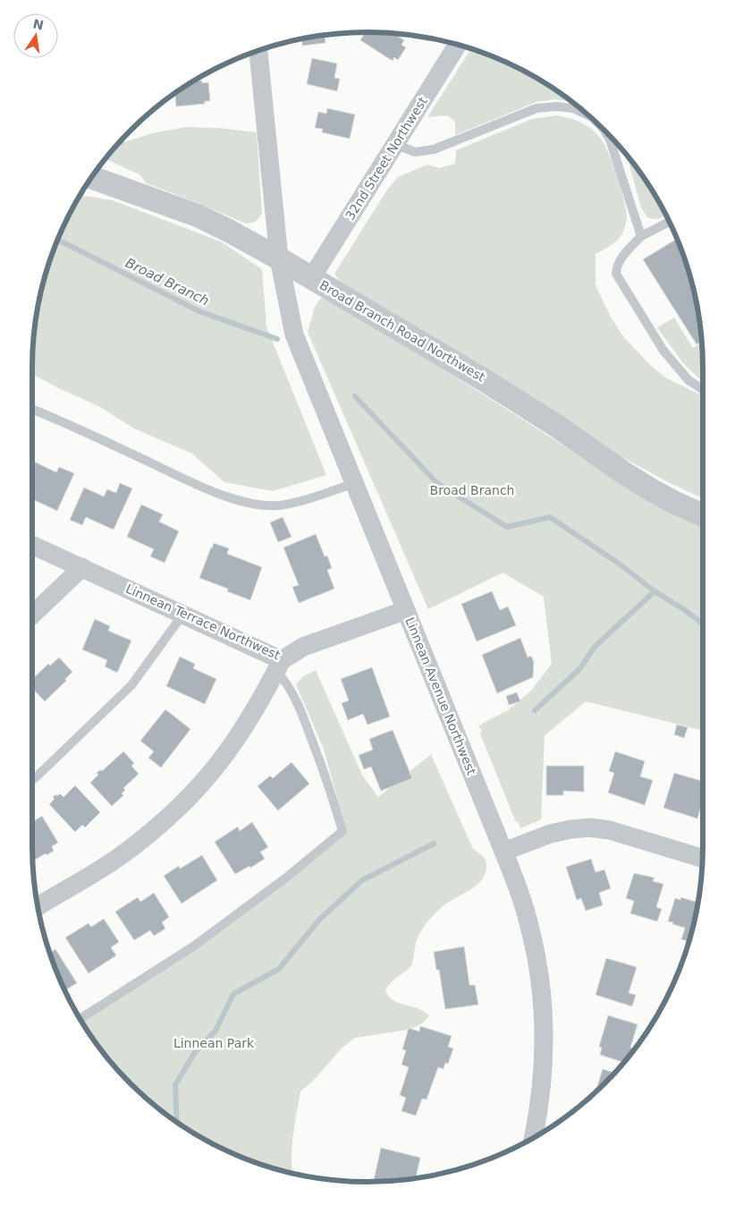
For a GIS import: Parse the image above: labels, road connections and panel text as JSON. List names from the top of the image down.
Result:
{
  "streets": {
    "street": [
      "32nd Street Northwest",
      "Broad Branch Road Northwest",
      "Linnean Terrace Northwest",
      "Linnean Avenue Northwest"
    ]
  },
  "crossings": [
    ["32nd Street Northwest", "Broad Branch Road Northwest"],
    ["Broad Branch Road Northwest", "Linnean Avenue Northwest"],
    ["Linnean Terrace Northwest", "Linnean Avenue Northwest"]
  ],
  "water": ["Broad Branch"],
  "parks": ["Broad Branch", "Linnean Park"],
  "north": "top"
}
